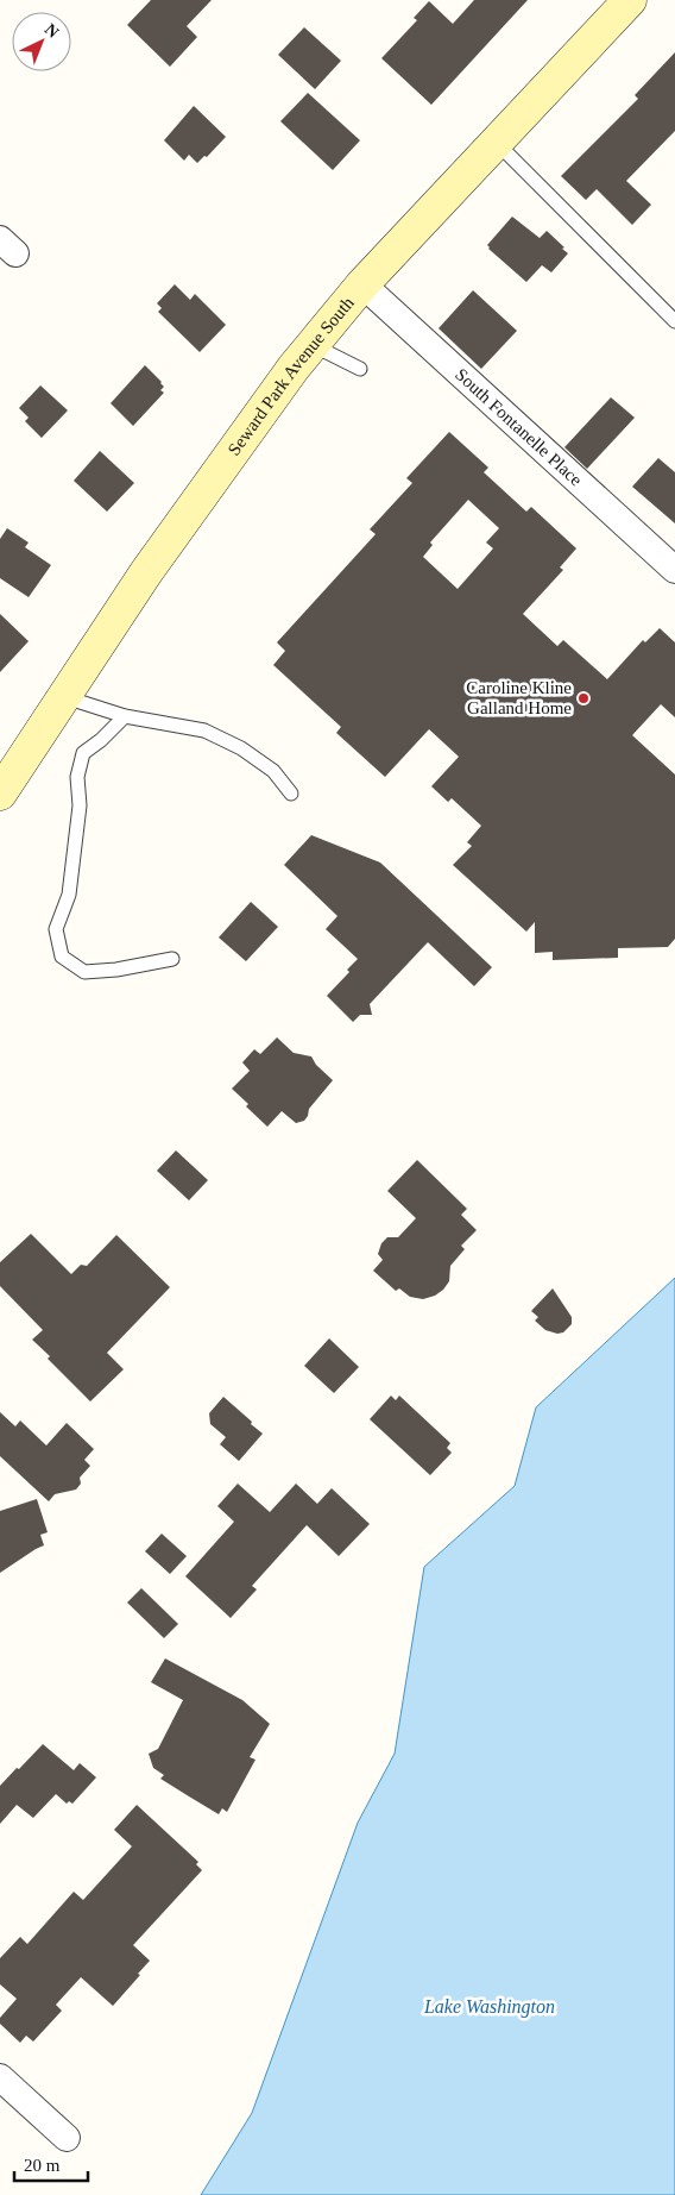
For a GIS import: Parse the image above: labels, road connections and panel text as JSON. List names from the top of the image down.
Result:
{
  "streets": {
    "main road": ["Seward Park Avenue South"],
    "street": ["South Fontanelle Place"]
  },
  "crossings": [
    ["Seward Park Avenue South", "South Fontanelle Place"]
  ],
  "water": ["Lake Washington"],
  "places": ["Caroline Kline Galland Home"],
  "scale_bar": "20 m",
  "north": "top right"
}
